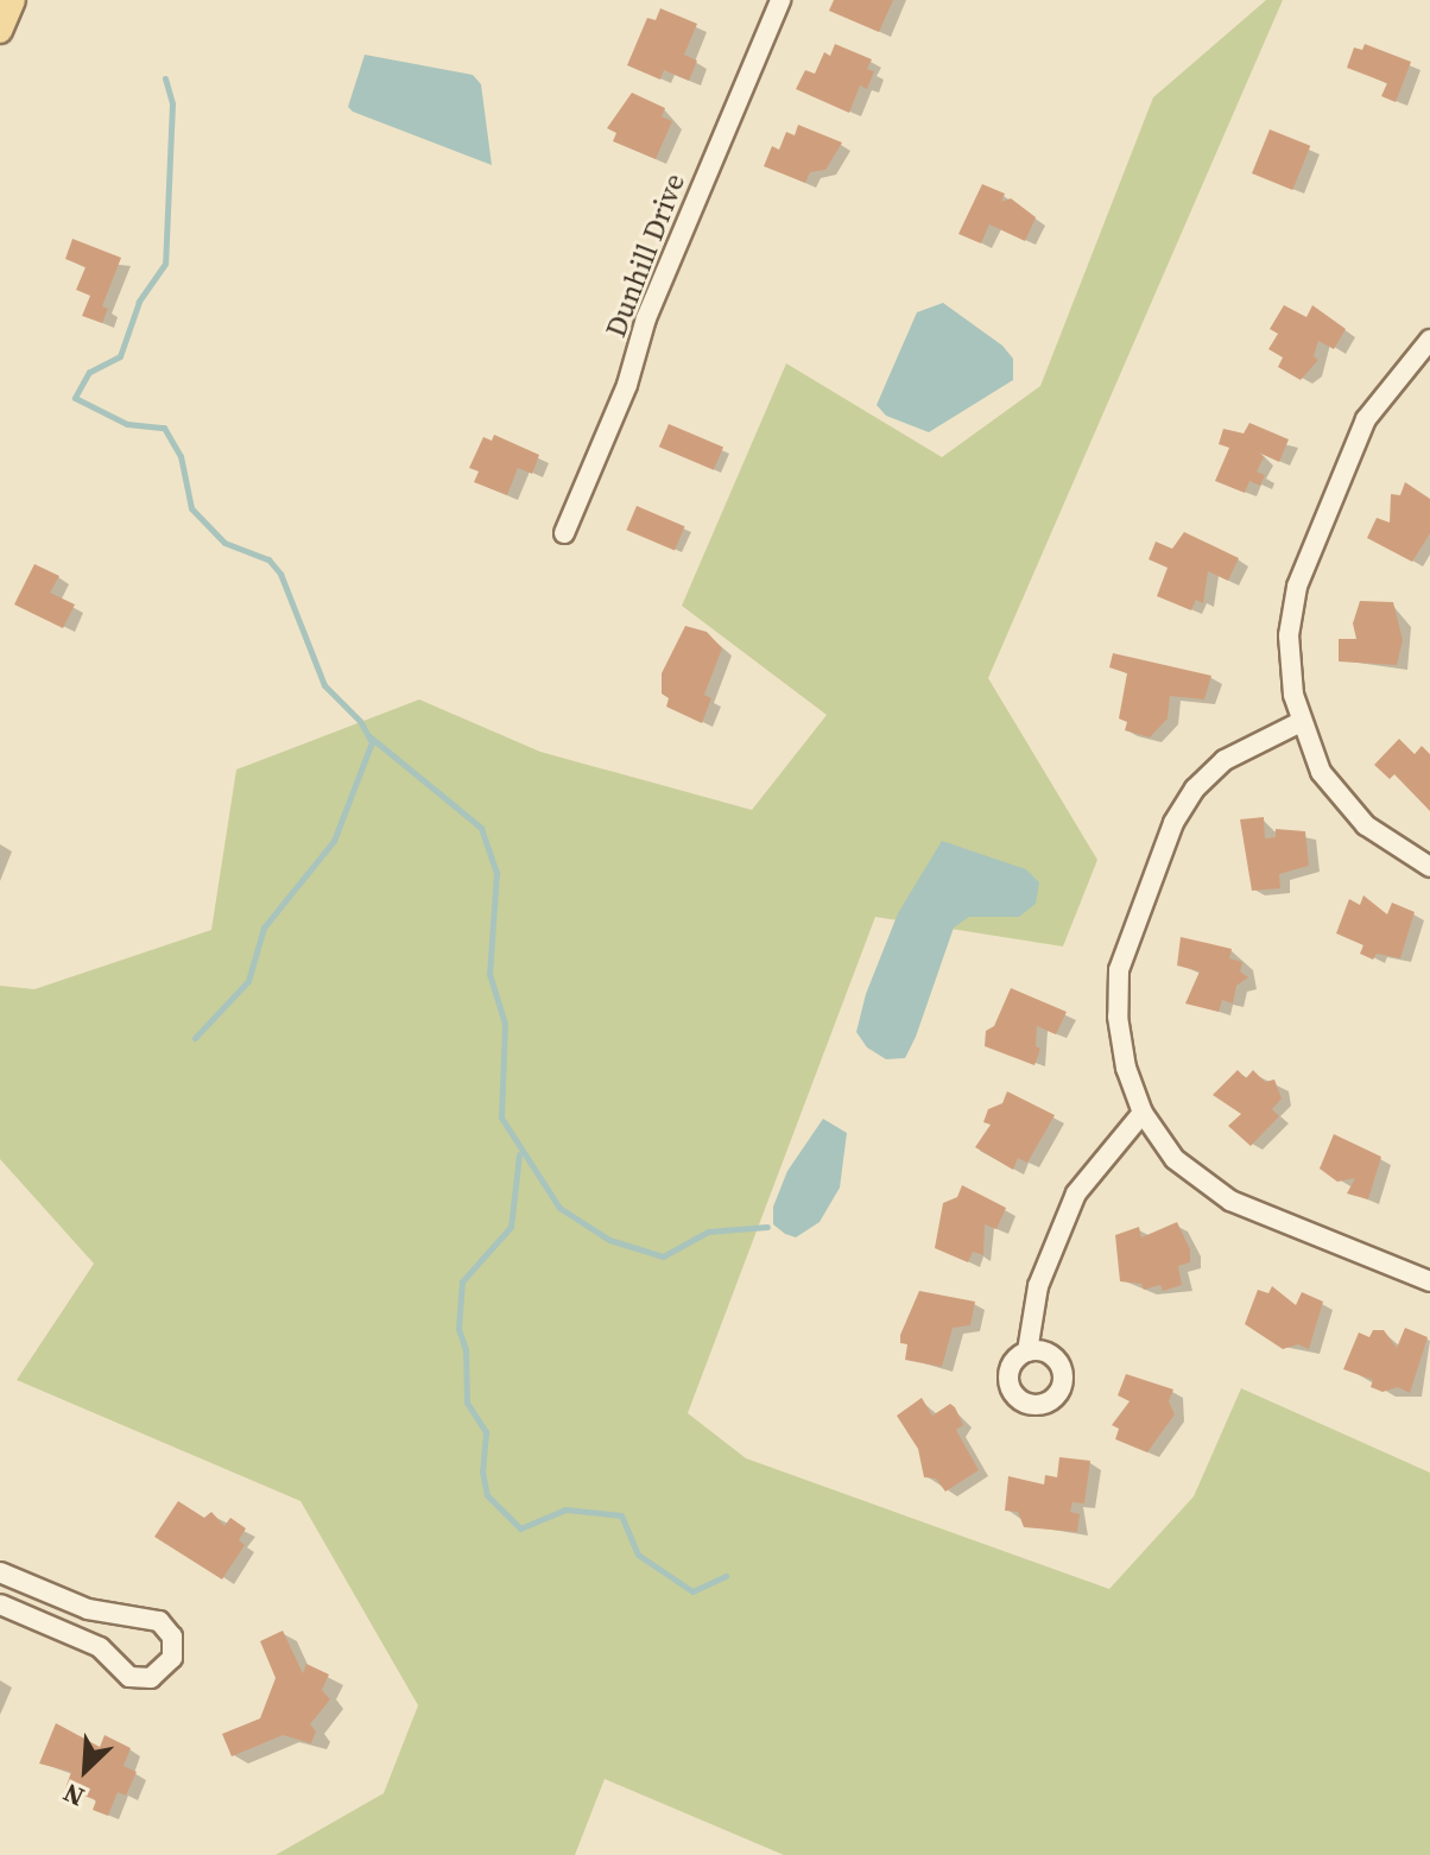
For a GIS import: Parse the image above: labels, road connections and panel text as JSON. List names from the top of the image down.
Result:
{
  "streets": {
    "street": ["Dunhill Drive"]
  },
  "north": "bottom left"
}
